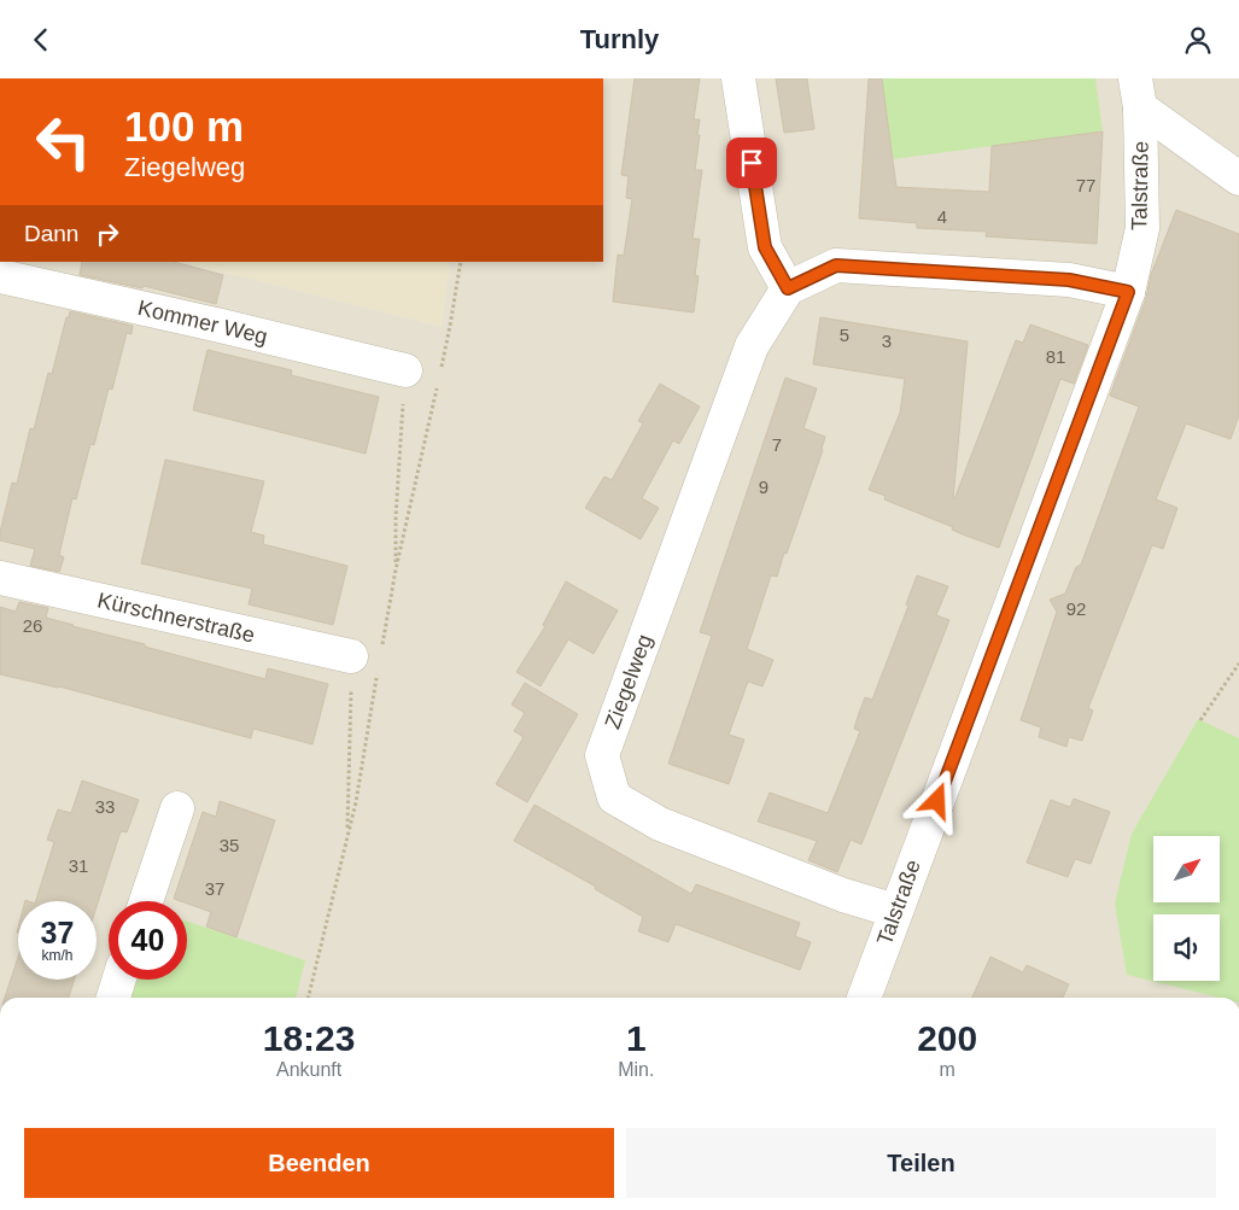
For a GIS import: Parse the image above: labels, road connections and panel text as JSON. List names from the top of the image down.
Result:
{
  "streets": {
    "street": [
      "Talstraße",
      "Kommer Weg",
      "Kürschnerstraße",
      "Ziegelweg"
    ]
  },
  "crossings": [
    ["Talstraße", "Ziegelweg"]
  ],
  "house_numbers": [
    "77",
    "4",
    "5",
    "3",
    "81",
    "7",
    "9",
    "92",
    "26",
    "33",
    "35",
    "31",
    "37"
  ],
  "north": "top right",
  "page": {
    "header": "Turnly",
    "turn": ["100 m", "Ziegelweg"],
    "then": "Dann",
    "speed": "37 km/h",
    "limit": "40",
    "eta": [
      "18:23",
      "Ankunft",
      "1",
      "Min.",
      "200",
      "m"
    ],
    "buttons": ["Beenden", "Teilen"]
  }
}
